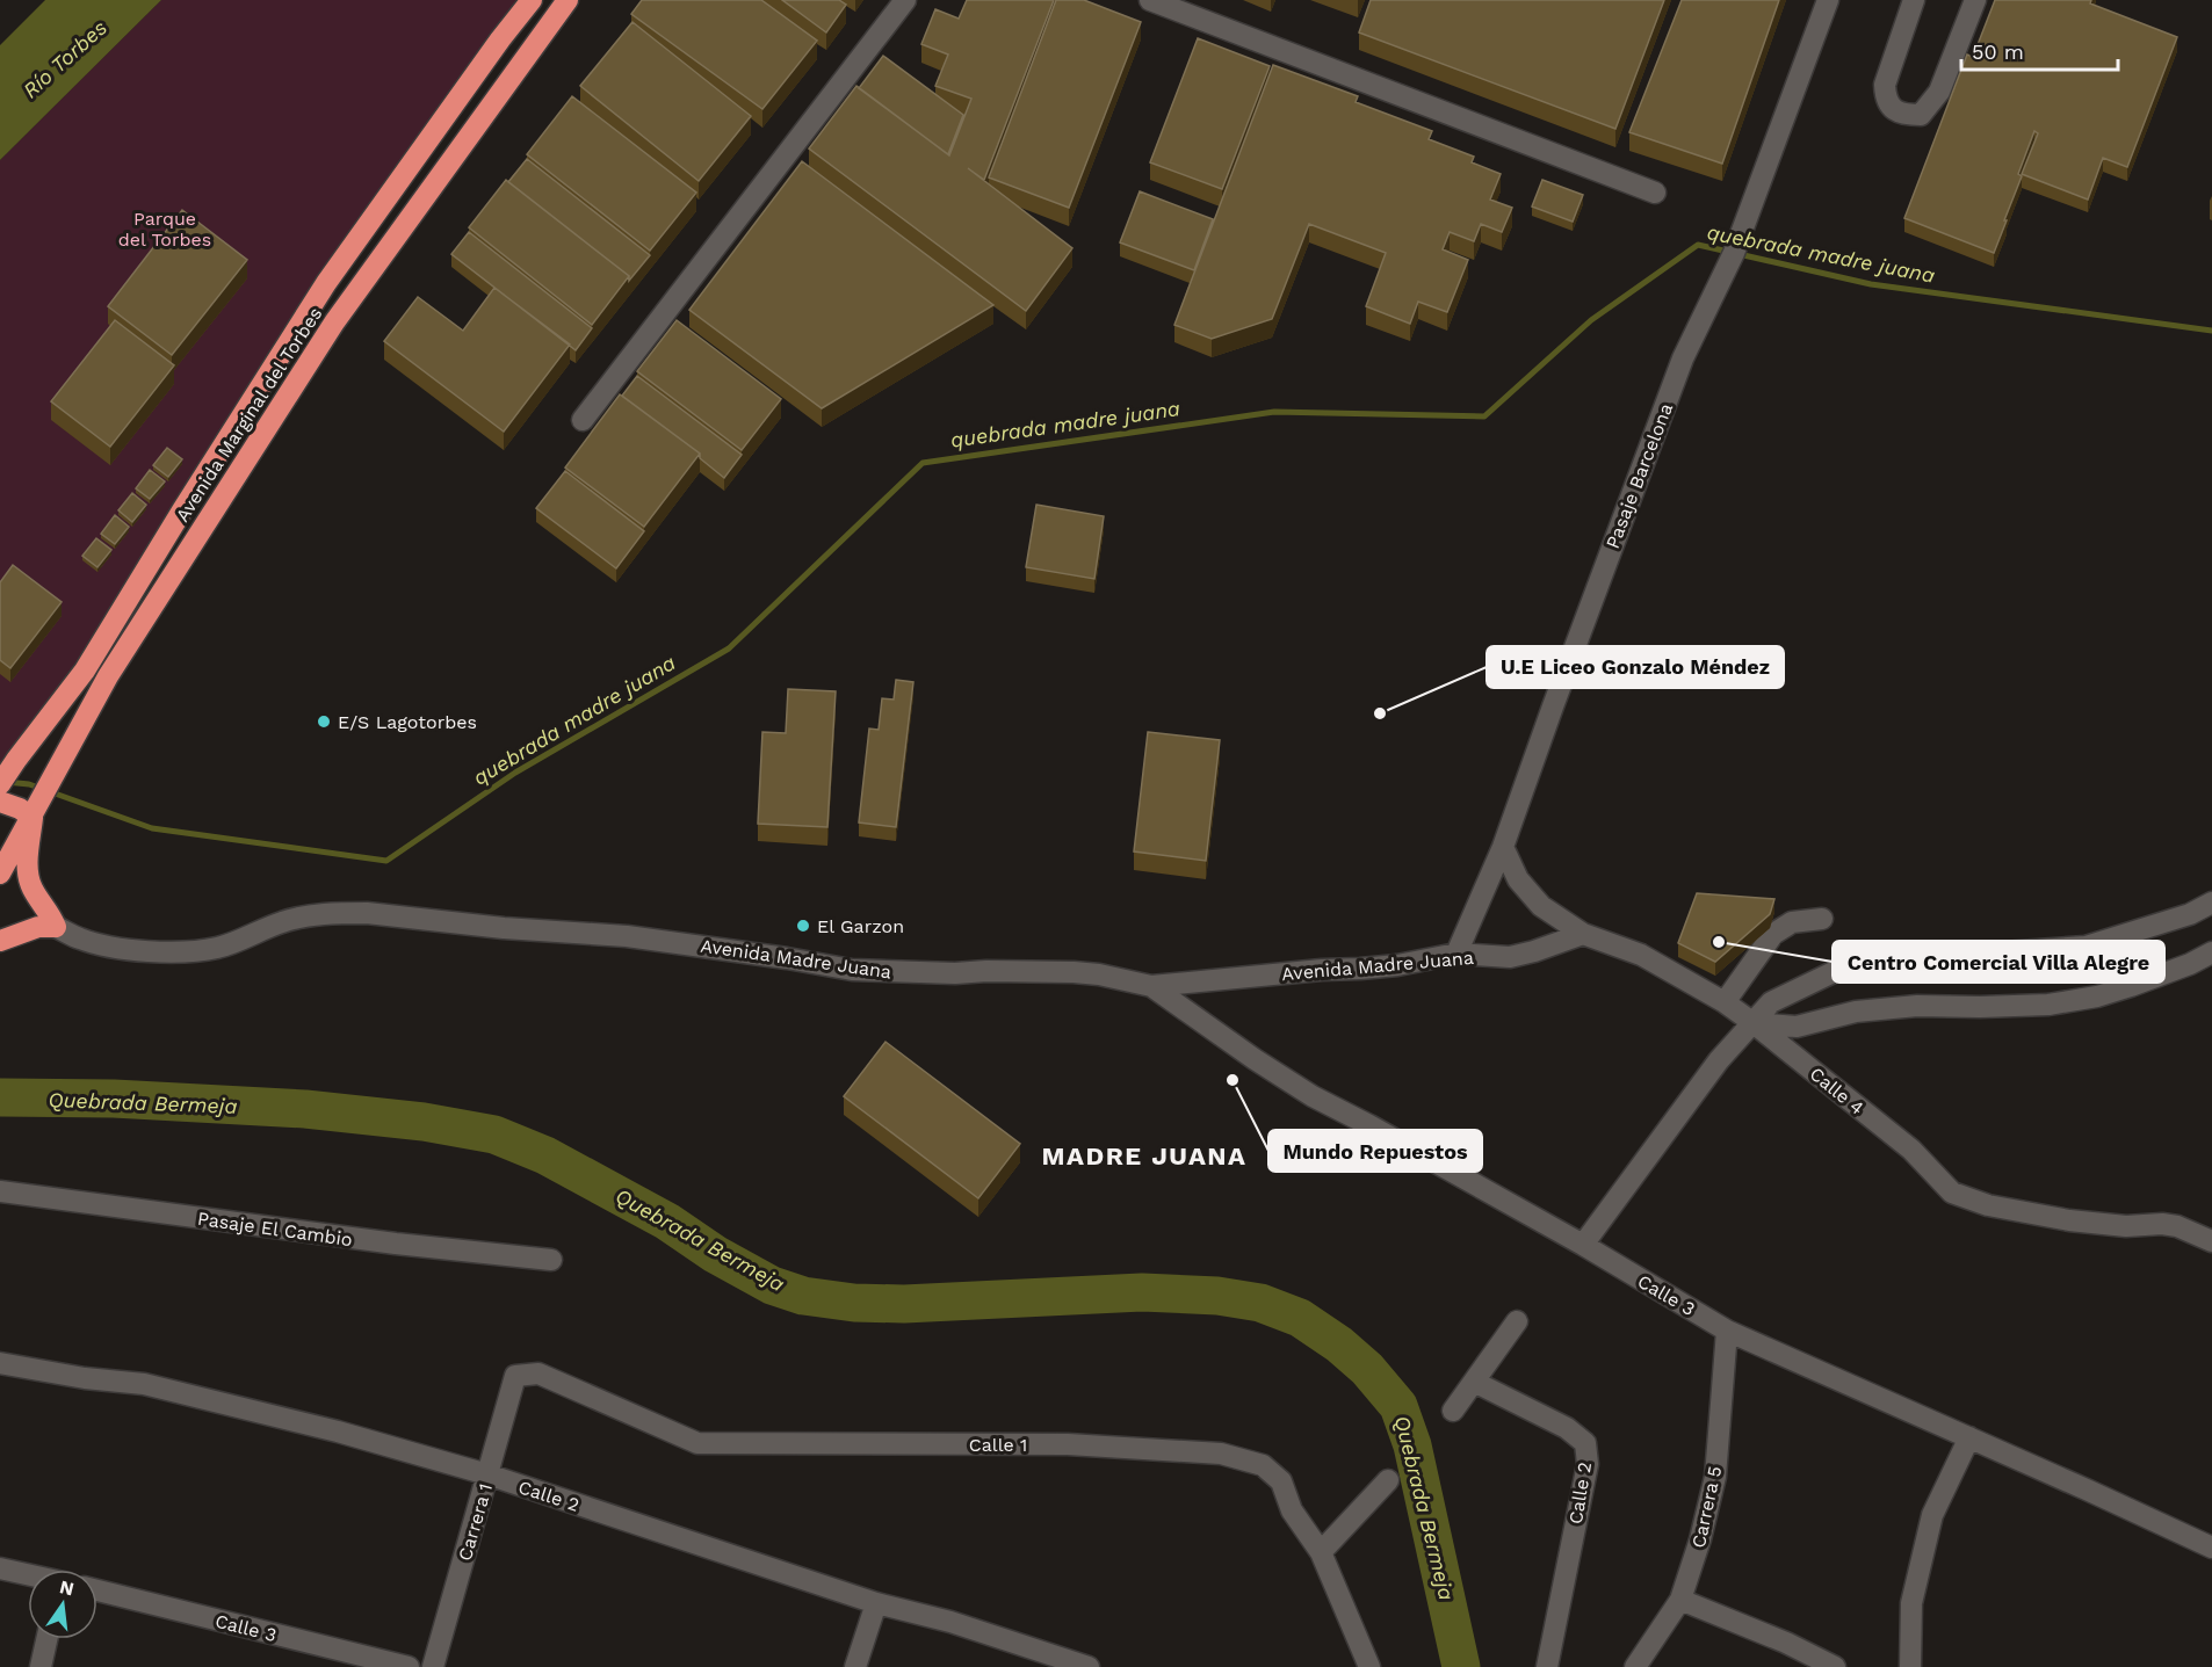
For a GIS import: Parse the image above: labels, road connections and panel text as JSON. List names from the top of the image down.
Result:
{
  "streets": {
    "highway": ["Avenida Marginal del Torbes"],
    "street": [
      "Pasaje Barcelona",
      "Avenida Madre Juana",
      "Calle 4",
      "Pasaje El Cambio",
      "Calle 3",
      "Calle 1",
      "Calle 2",
      "Carrera 5",
      "Carrera 1"
    ]
  },
  "crossings": [
    ["Pasaje Barcelona", "Avenida Madre Juana"],
    ["Pasaje Barcelona", "Calle 4"],
    ["Avenida Madre Juana", "Calle 4"],
    ["Avenida Madre Juana", "Calle 3"],
    ["Calle 3", "Carrera 5"],
    ["Calle 1", "Carrera 1"],
    ["Calle 2", "Carrera 1"]
  ],
  "districts": ["MADRE JUANA"],
  "water": ["Río Torbes", "quebrada madre juana", "Quebrada Bermeja"],
  "parks": ["Parque del Torbes"],
  "places": [
    "U.E Liceo Gonzalo Méndez",
    "E/S Lagotorbes",
    "El Garzon",
    "Centro Comercial Villa Alegre",
    "Mundo Repuestos"
  ],
  "scale_bar": "50 m",
  "north": "top"
}
